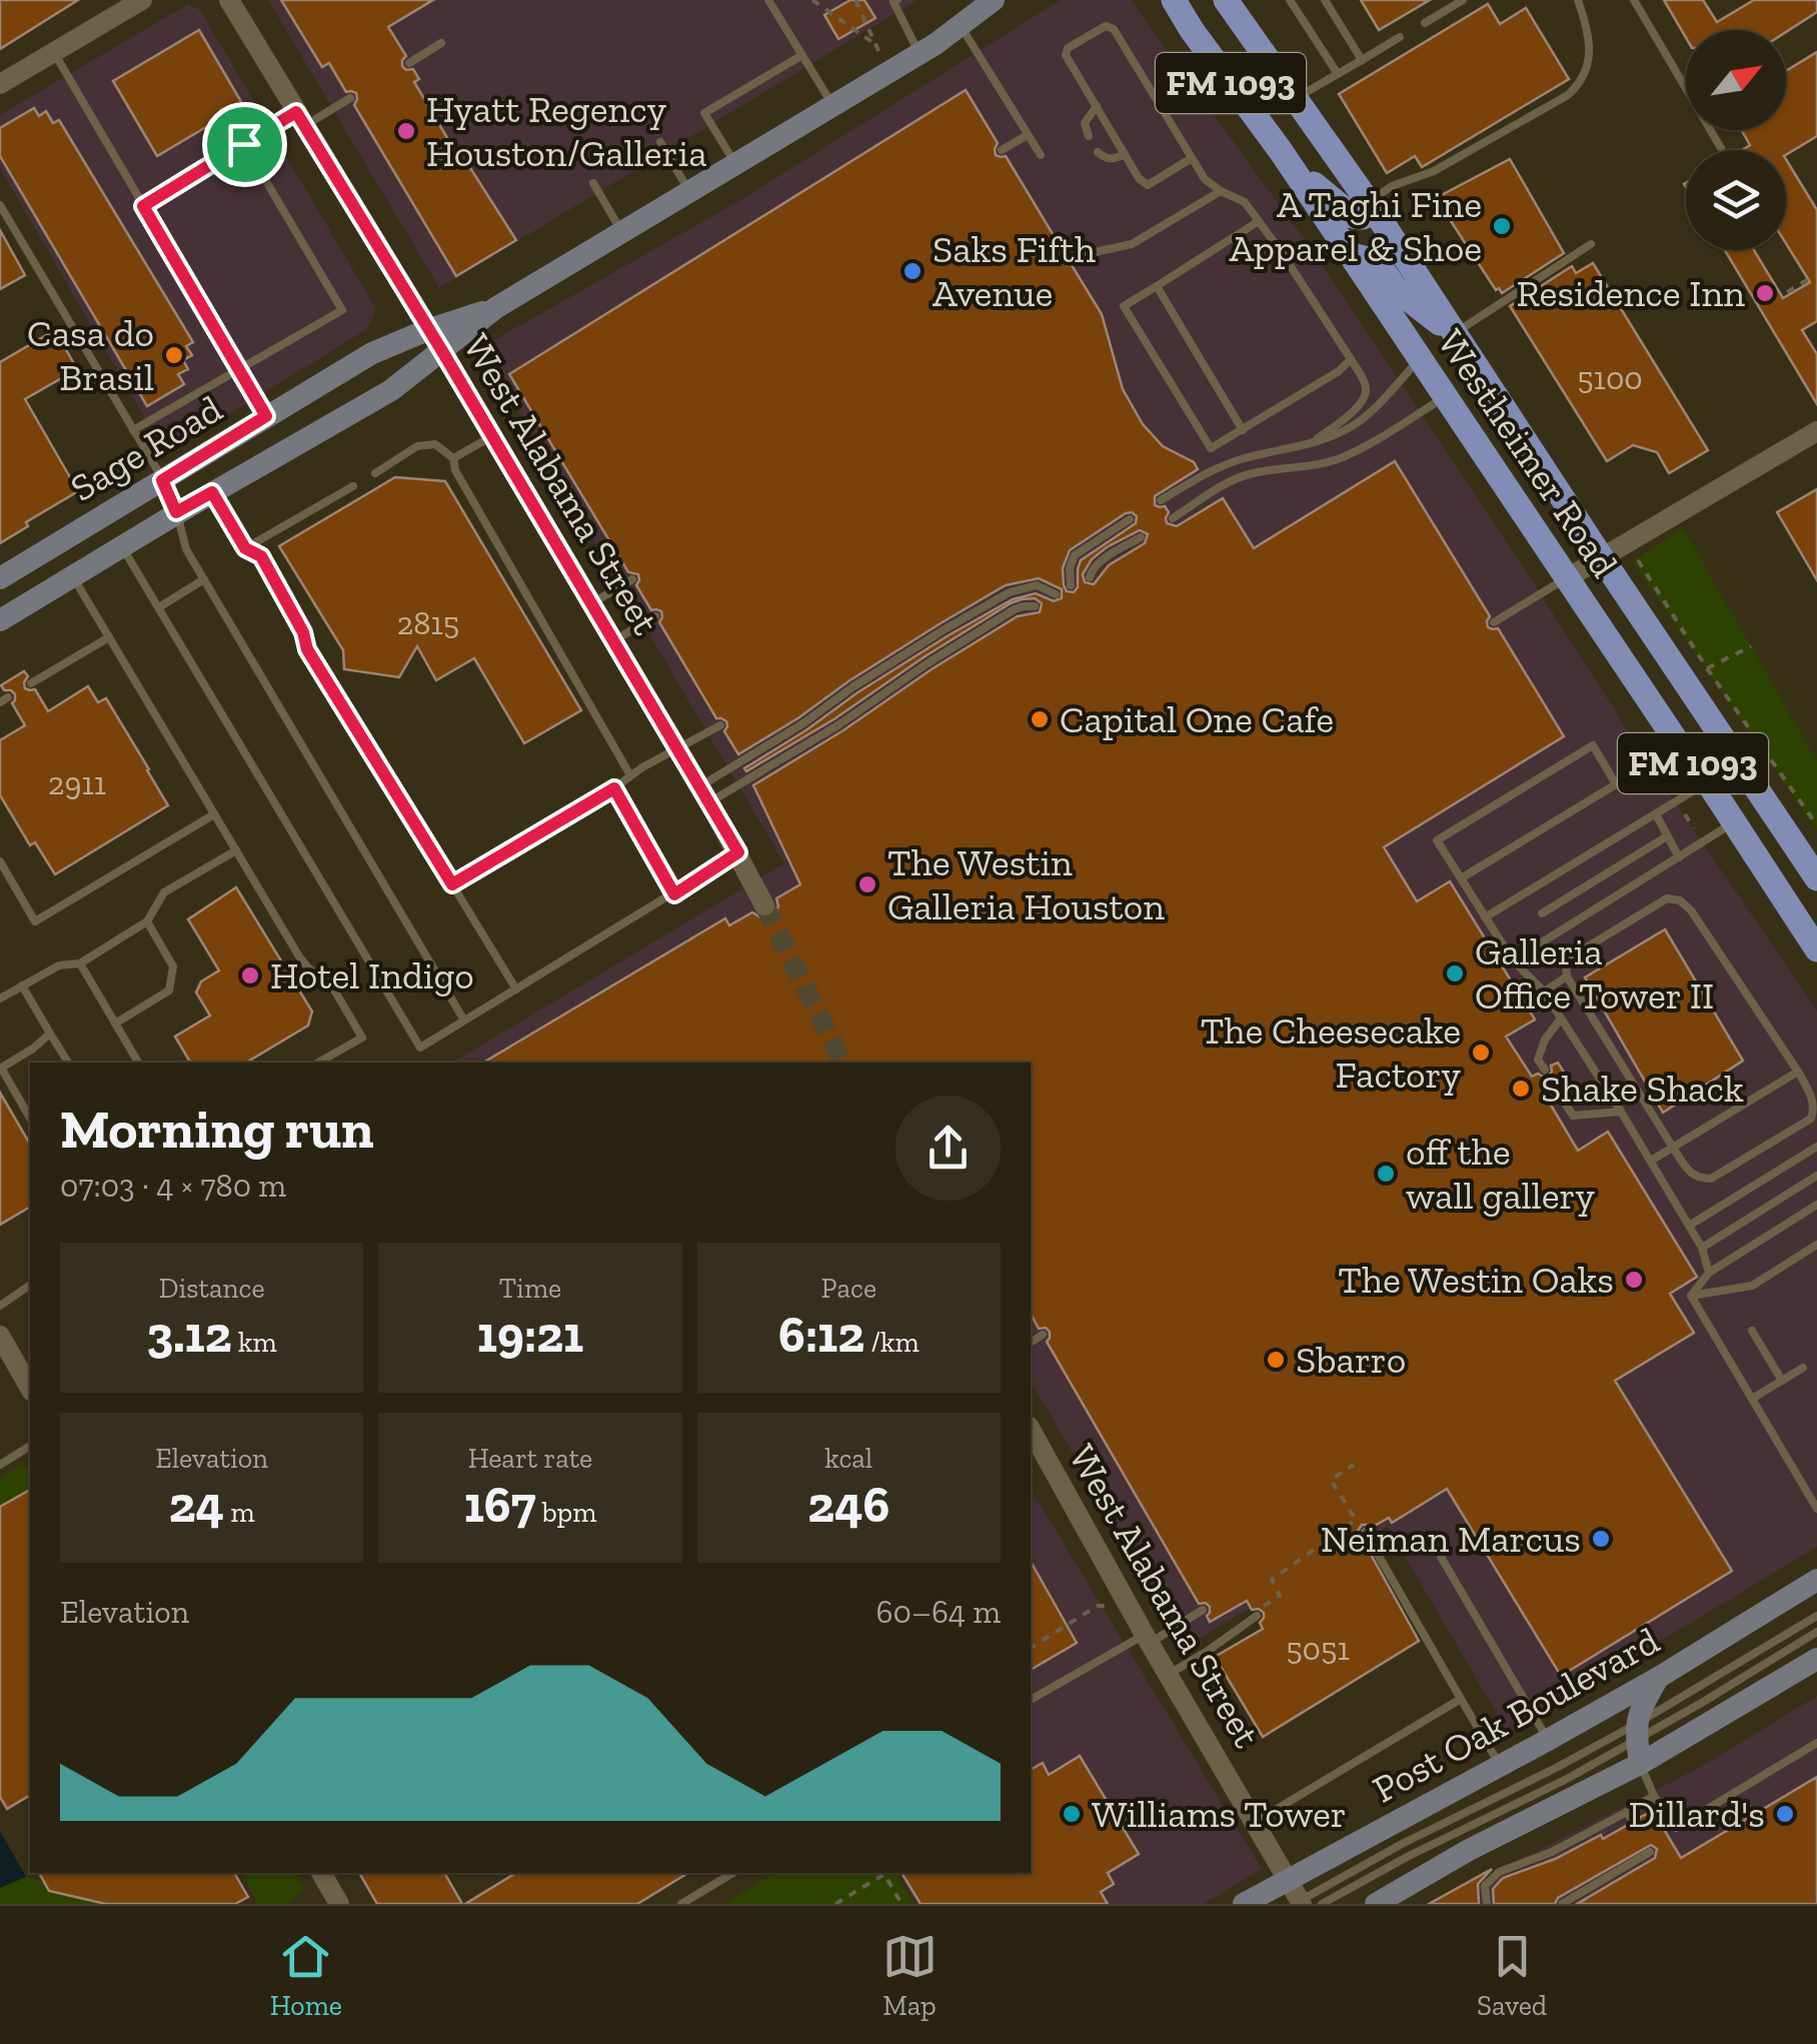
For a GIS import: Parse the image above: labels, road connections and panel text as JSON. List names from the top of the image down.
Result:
{
  "streets": {
    "main road": [
      "FM 1093",
      "Sage Road",
      "Westheimer Road",
      "Post Oak Boulevard"
    ],
    "street": ["West Alabama Street"]
  },
  "crossings": [
    ["Sage Road", "West Alabama Street"],
    ["West Alabama Street", "Post Oak Boulevard"]
  ],
  "places": [
    "Hyatt Regency Houston/Galleria",
    "A Taghi Fine Apparel & Shoe",
    "Saks Fifth Avenue",
    "Residence Inn",
    "Casa do Brasil",
    "Capital One Cafe",
    "The Westin Galleria Houston",
    "Galleria Office Tower II",
    "Hotel Indigo",
    "The Cheesecake Factory",
    "Shake Shack",
    "off the wall gallery",
    "The Westin Oaks",
    "Sbarro",
    "Neiman Marcus",
    "Williams Tower",
    "Dillard's"
  ],
  "house_numbers": [
    "5100",
    "2815",
    "2911",
    "5051"
  ],
  "north": "top right",
  "page": {
    "heading": ["Morning run", "07:03 · 4 × 780 m"],
    "stats": [
      ["Distance", "3.12 km"],
      ["Time", "19:21"],
      ["Pace", "6:12 /km"],
      ["Elevation", "24 m"],
      ["Heart rate", "167 bpm"],
      ["kcal", "246"]
    ],
    "chart": ["Elevation", "60–64 m"],
    "tabs": ["Home", "Map", "Saved"]
  }
}
